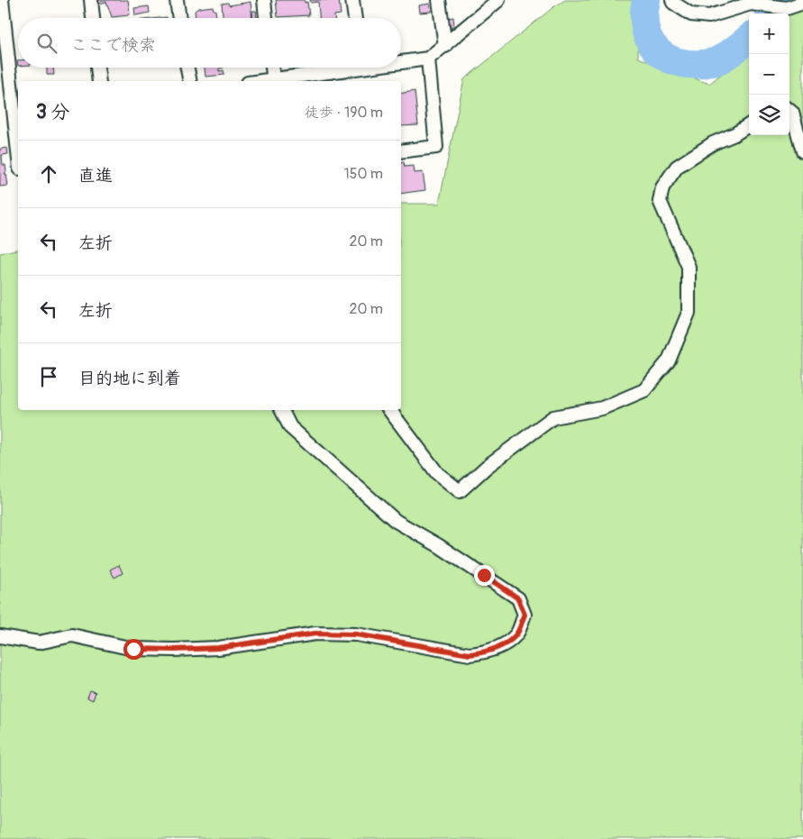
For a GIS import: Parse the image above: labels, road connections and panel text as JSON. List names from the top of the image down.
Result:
{
  "page": {
    "map_buttons": ["+", "−"],
    "search": "ここで検索",
    "heading": ["3 分", "徒歩 · 190 m"],
    "list": [
      ["直進", "150 m"],
      ["左折", "20 m"],
      ["左折", "20 m"],
      "目的地に到着"
    ]
  }
}
